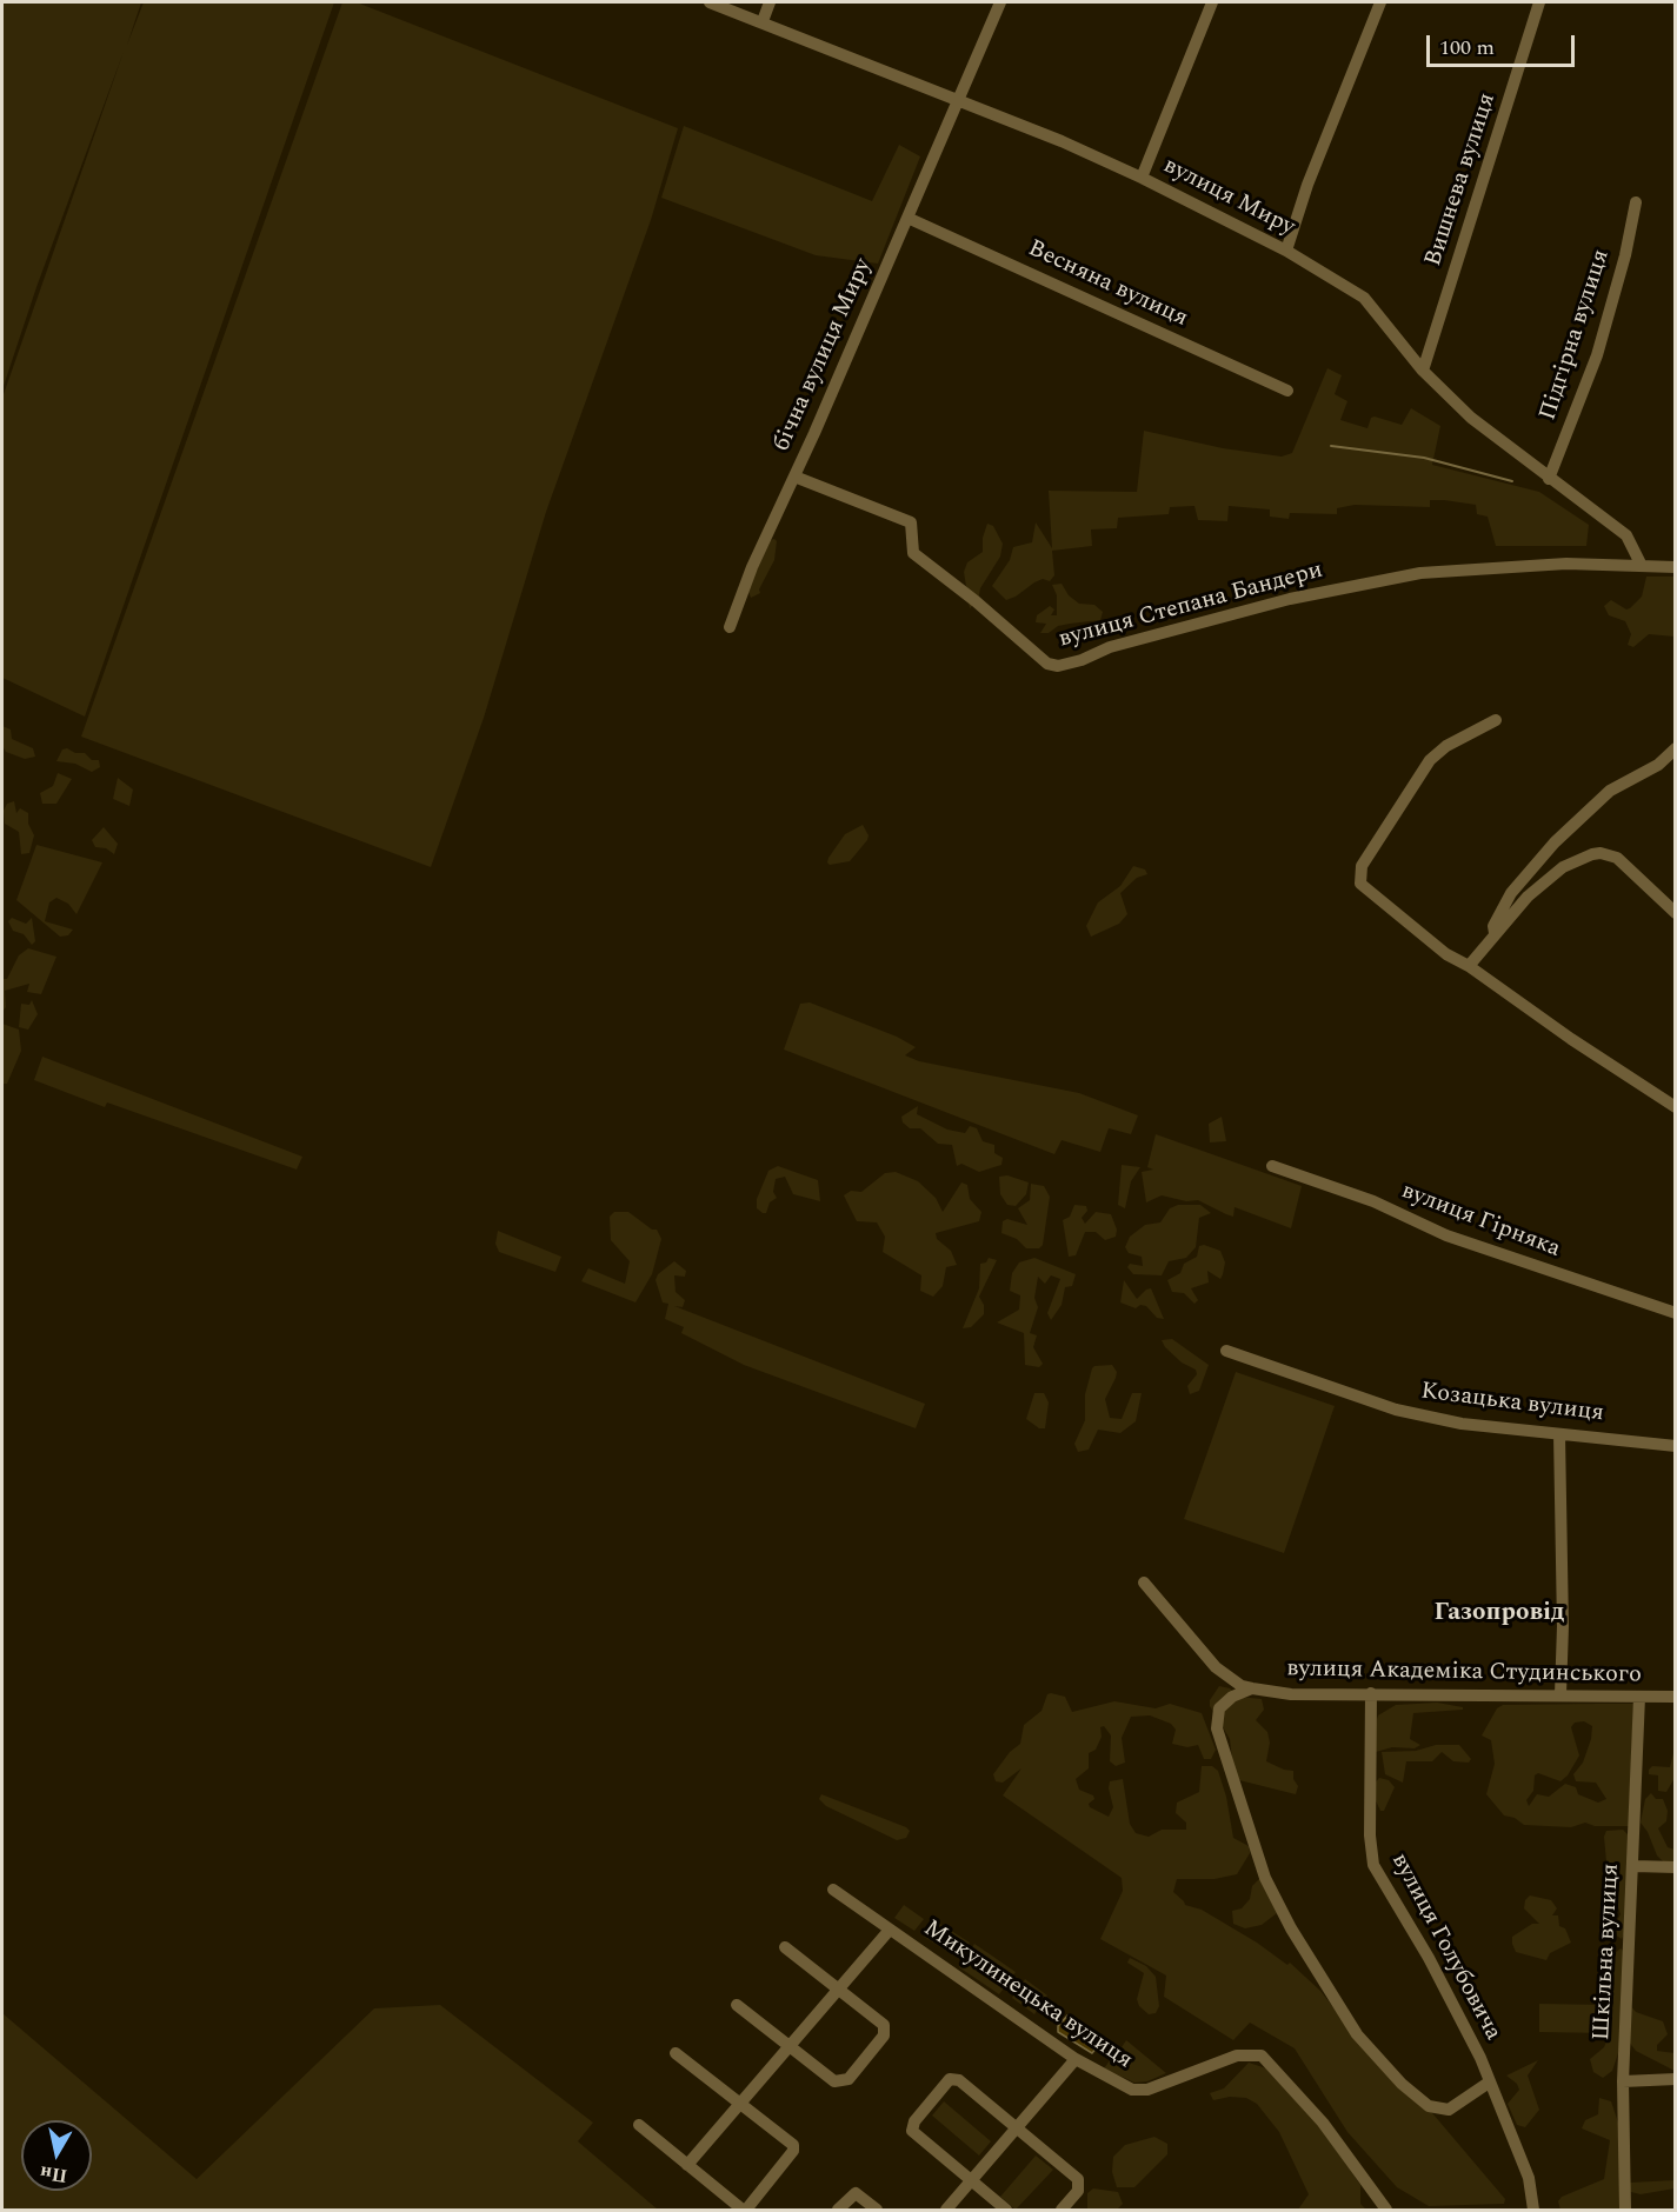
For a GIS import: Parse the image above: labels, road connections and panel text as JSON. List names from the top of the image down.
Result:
{
  "streets": {
    "street": [
      "Вишнева вулиця",
      "вулиця Миру",
      "Весняна вулиця",
      "Підгірна вулиця",
      "бічна вулиця Миру",
      "вулиця Степана Бандери",
      "вулиця Гірняка",
      "Козацька вулиця",
      "вулиця Академіка Студинського",
      "вулиця Голубовича",
      "Шкільна вулиця",
      "Микулинецька вулиця"
    ]
  },
  "crossings": [
    ["Вишнева вулиця", "вулиця Миру"],
    ["вулиця Миру", "Підгірна вулиця"],
    ["вулиця Миру", "бічна вулиця Миру"],
    ["вулиця Миру", "вулиця Степана Бандери"],
    ["Весняна вулиця", "бічна вулиця Миру"],
    ["бічна вулиця Миру", "вулиця Степана Бандери"],
    ["вулиця Академіка Студинського", "вулиця Голубовича"],
    ["вулиця Академіка Студинського", "Шкільна вулиця"]
  ],
  "districts": ["Газопровід"],
  "scale_bar": "100 m",
  "north": "bottom"
}
